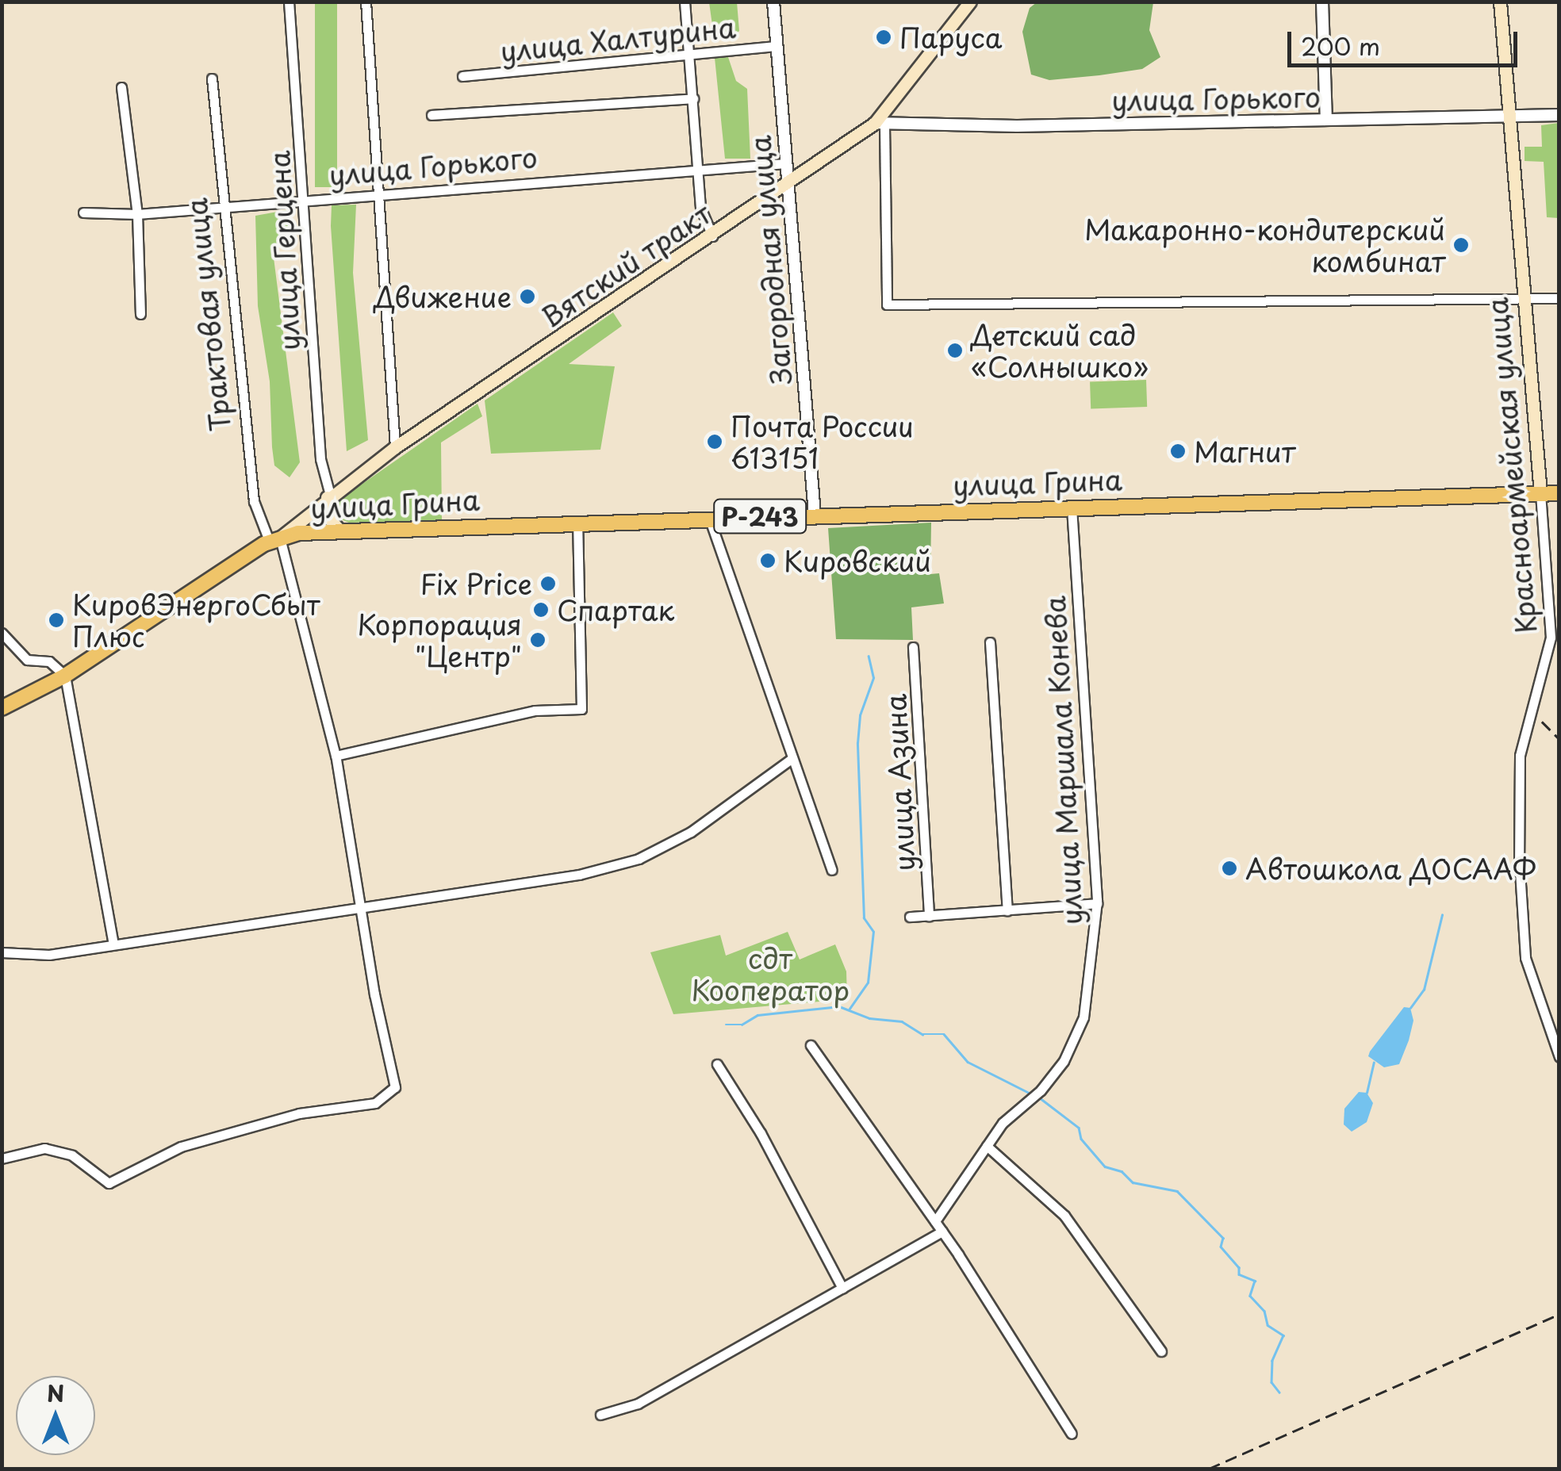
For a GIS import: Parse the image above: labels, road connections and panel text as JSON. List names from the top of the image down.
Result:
{
  "streets": {
    "highway": ["улица Грина", "Р-243"],
    "main road": ["Вятский тракт", "Красноармейская улица"],
    "street": [
      "улица Халтурина",
      "улица Горького",
      "улица Герцена",
      "Загородная улица",
      "Трактовая улица",
      "улица Маршала Конева",
      "улица Азина"
    ]
  },
  "crossings": [
    ["улица Халтурина", "Загородная улица"],
    ["улица Горького", "улица Герцена"],
    ["улица Горького", "Загородная улица"],
    ["улица Горького", "Вятский тракт"],
    ["улица Горького", "Трактовая улица"],
    ["улица Горького", "Красноармейская улица"],
    ["улица Герцена", "Вятский тракт"],
    ["Загородная улица", "Вятский тракт"],
    ["Загородная улица", "улица Грина"],
    ["Вятский тракт", "Трактовая улица"],
    ["Вятский тракт", "улица Грина"],
    ["Вятский тракт", "Р-243"],
    ["Трактовая улица", "улица Грина"],
    ["Трактовая улица", "Р-243"],
    ["Красноармейская улица", "улица Грина"],
    ["улица Грина", "Р-243"],
    ["улица Грина", "улица Маршала Конева"]
  ],
  "parks": ["сдт Кооператор"],
  "places": [
    "Паруса",
    "Макаронно-кондитерский комбинат",
    "Движение",
    "Детский сад «Солнышко»",
    "Почта России 613151",
    "Магнит",
    "Кировский",
    "Fix Price",
    "Спартак",
    "КировЭнергоСбыт Плюс",
    "Корпорация \"Центр\"",
    "Автошкола ДОСААФ"
  ],
  "scale_bar": "200 m",
  "north": "top"
}
